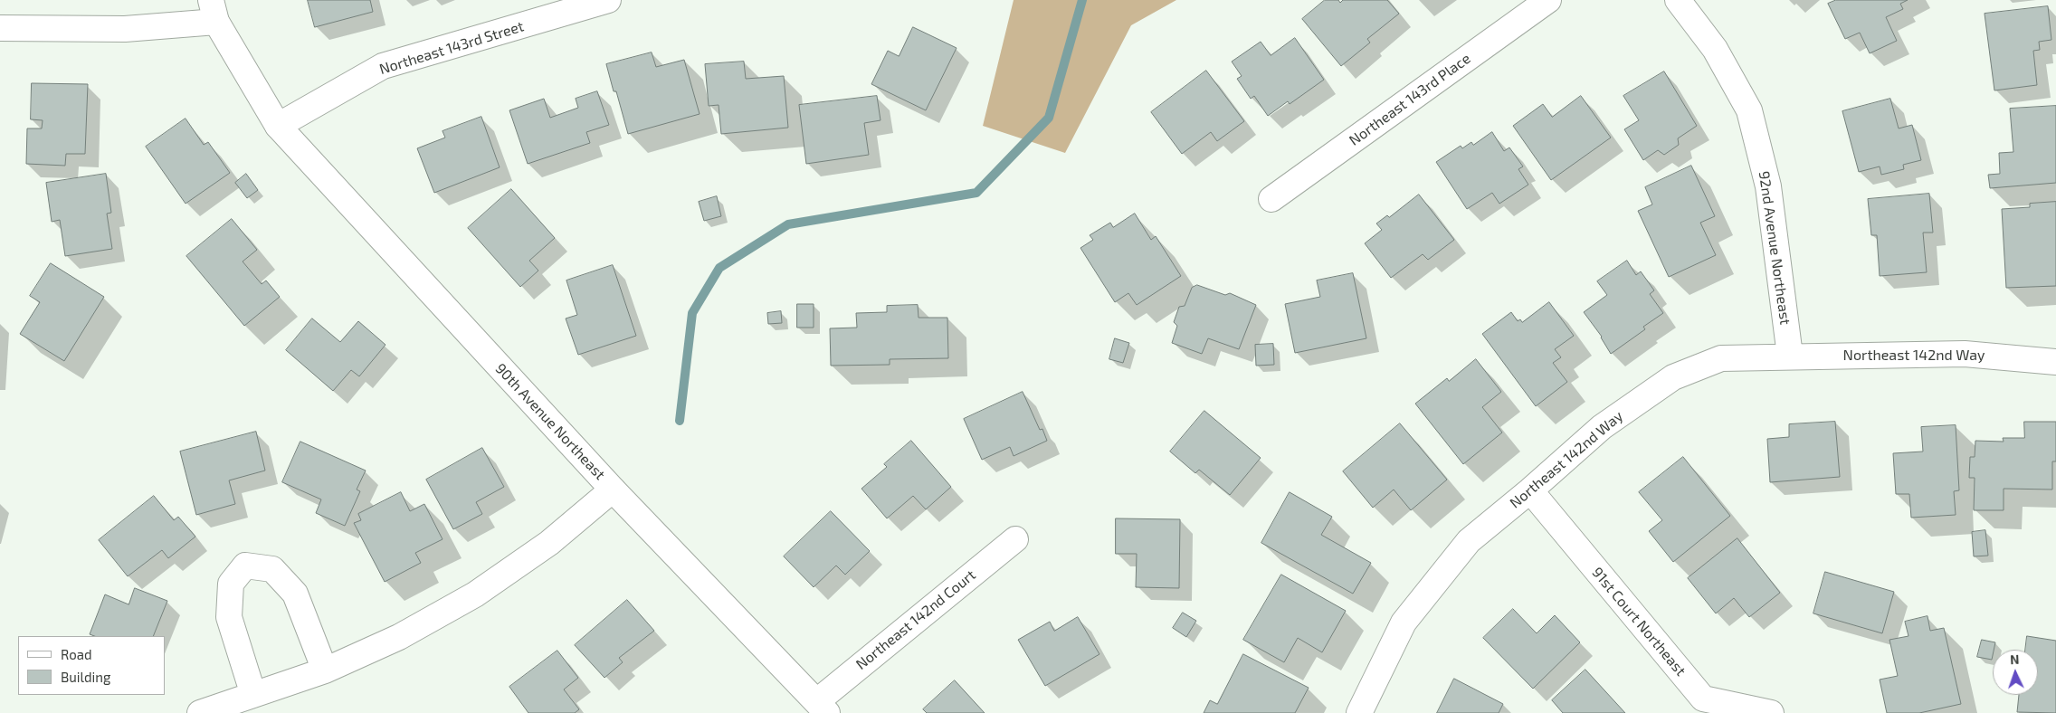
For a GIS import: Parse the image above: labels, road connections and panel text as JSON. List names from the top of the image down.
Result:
{
  "streets": {
    "street": [
      "Northeast 143rd Street",
      "Northeast 143rd Place",
      "92nd Avenue Northeast",
      "Northeast 142nd Way",
      "90th Avenue Northeast",
      "Northeast 142nd Court",
      "91st Court Northeast"
    ]
  },
  "crossings": [
    ["Northeast 143rd Street", "90th Avenue Northeast"],
    ["92nd Avenue Northeast", "Northeast 142nd Way"],
    ["Northeast 142nd Way", "91st Court Northeast"],
    ["90th Avenue Northeast", "Northeast 142nd Court"]
  ],
  "legend": ["Road", "Building"],
  "north": "top"
}
